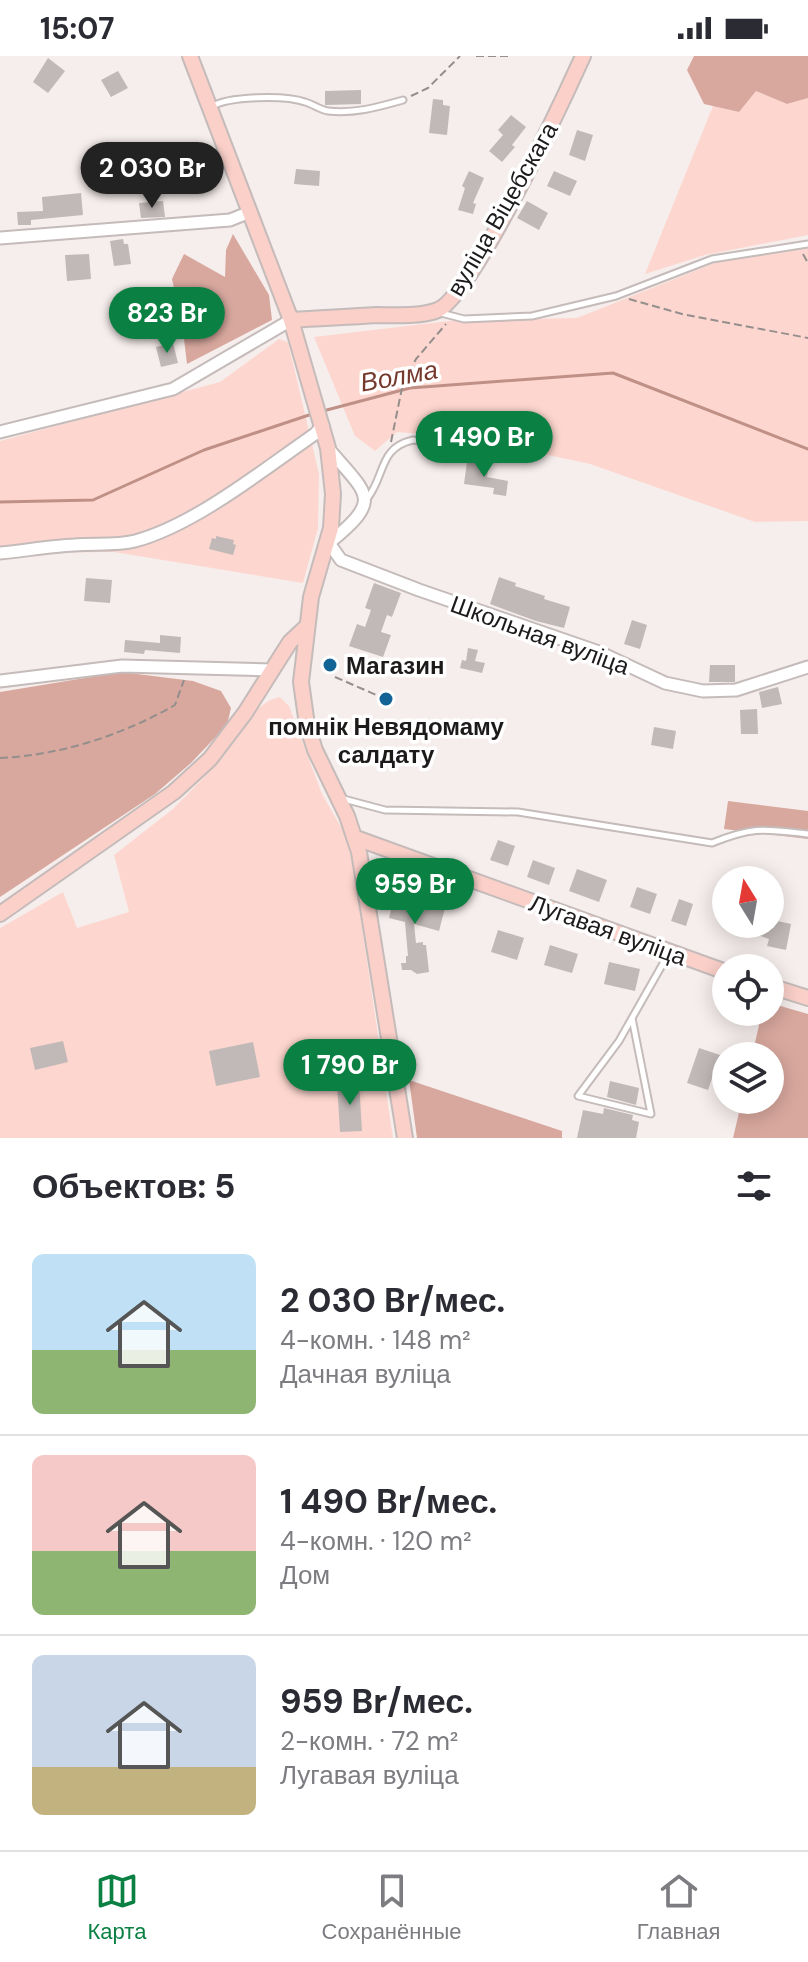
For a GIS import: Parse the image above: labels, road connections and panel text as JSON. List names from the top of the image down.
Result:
{
  "streets": {
    "street": ["вуліца Віцебскага", "Школьная вуліца", "Лугавая вуліца"]
  },
  "water": ["Волма"],
  "places": ["Магазин", "помнік Невядомаму салдату"],
  "north": "top",
  "page": {
    "status": "15:07",
    "price": [
      "2 030 Br",
      "823 Br",
      "1 490 Br",
      "959 Br",
      "1 790 Br"
    ],
    "heading": "Объектов: 5",
    "list": [
      {
        "name": "2 030 Br/мес.",
        "note": "4-комн. · 148 m² · Дачная вуліца"
      },
      {
        "name": "1 490 Br/мес.",
        "note": "4-комн. · 120 m² · Дом"
      },
      {
        "name": "959 Br/мес.",
        "note": "2-комн. · 72 m² · Лугавая вуліца"
      }
    ],
    "tabs": ["Карта", "Сохранённые", "Главная"]
  }
}
